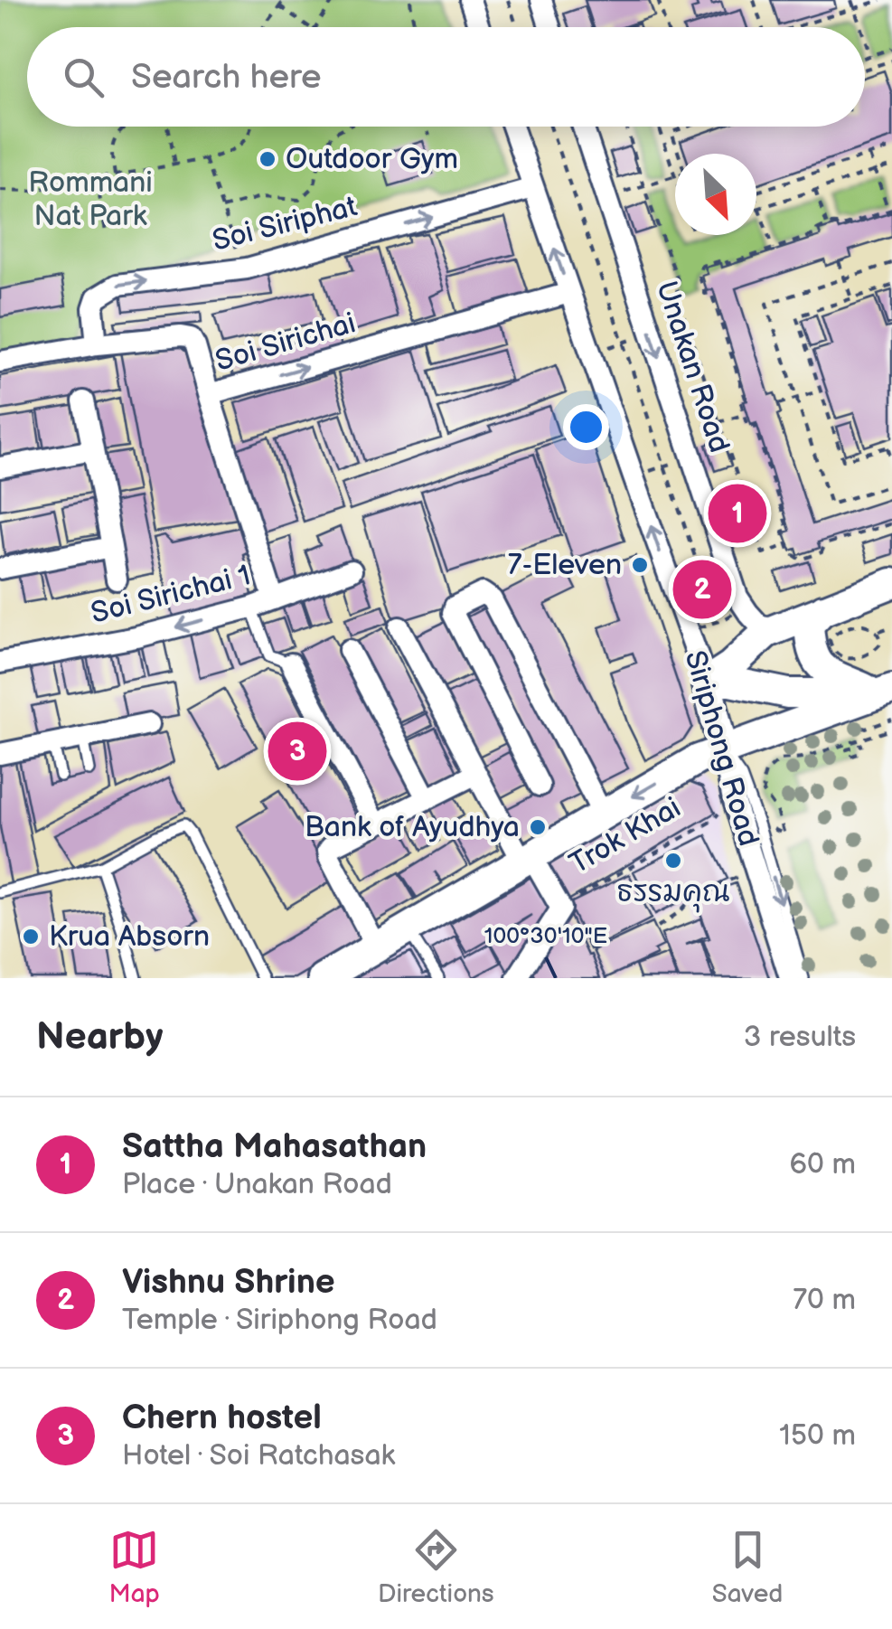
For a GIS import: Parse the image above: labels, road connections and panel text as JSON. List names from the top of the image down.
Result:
{
  "streets": {
    "main road": ["Siriphong Road"],
    "street": [
      "Soi Siriphat",
      "Soi Sirichai",
      "Unakan Road",
      "Soi Sirichai 1",
      "Trok Khai"
    ]
  },
  "crossings": [
    ["Soi Siriphat", "Soi Sirichai"],
    ["Soi Siriphat", "Siriphong Road"],
    ["Soi Sirichai", "Siriphong Road"]
  ],
  "one_way": [
    "Soi Siriphat",
    "Soi Sirichai",
    "Unakan Road",
    "Siriphong Road"
  ],
  "parks": ["Rommani Nat Park"],
  "places": [
    "Outdoor Gym",
    "7-Eleven",
    "Bank of Ayudhya",
    "ธรรมคุณ",
    "Krua Absorn"
  ],
  "north": "bottom right",
  "page": {
    "search": "Search here",
    "pins": ["1", "2", "3"],
    "heading": ["Nearby", "3 results"],
    "list": [
      {
        "mark": "1",
        "name": "Sattha Mahasathan",
        "note": "Place · Unakan Road",
        "value": "60 m"
      },
      {
        "mark": "2",
        "name": "Vishnu Shrine",
        "note": "Temple · Siriphong Road",
        "value": "70 m"
      },
      {
        "mark": "3",
        "name": "Chern hostel",
        "note": "Hotel · Soi Ratchasak",
        "value": "150 m"
      }
    ],
    "nav": ["Map", "Directions", "Saved"]
  },
  "coordinates": ["100°30'10\"E"]
}
